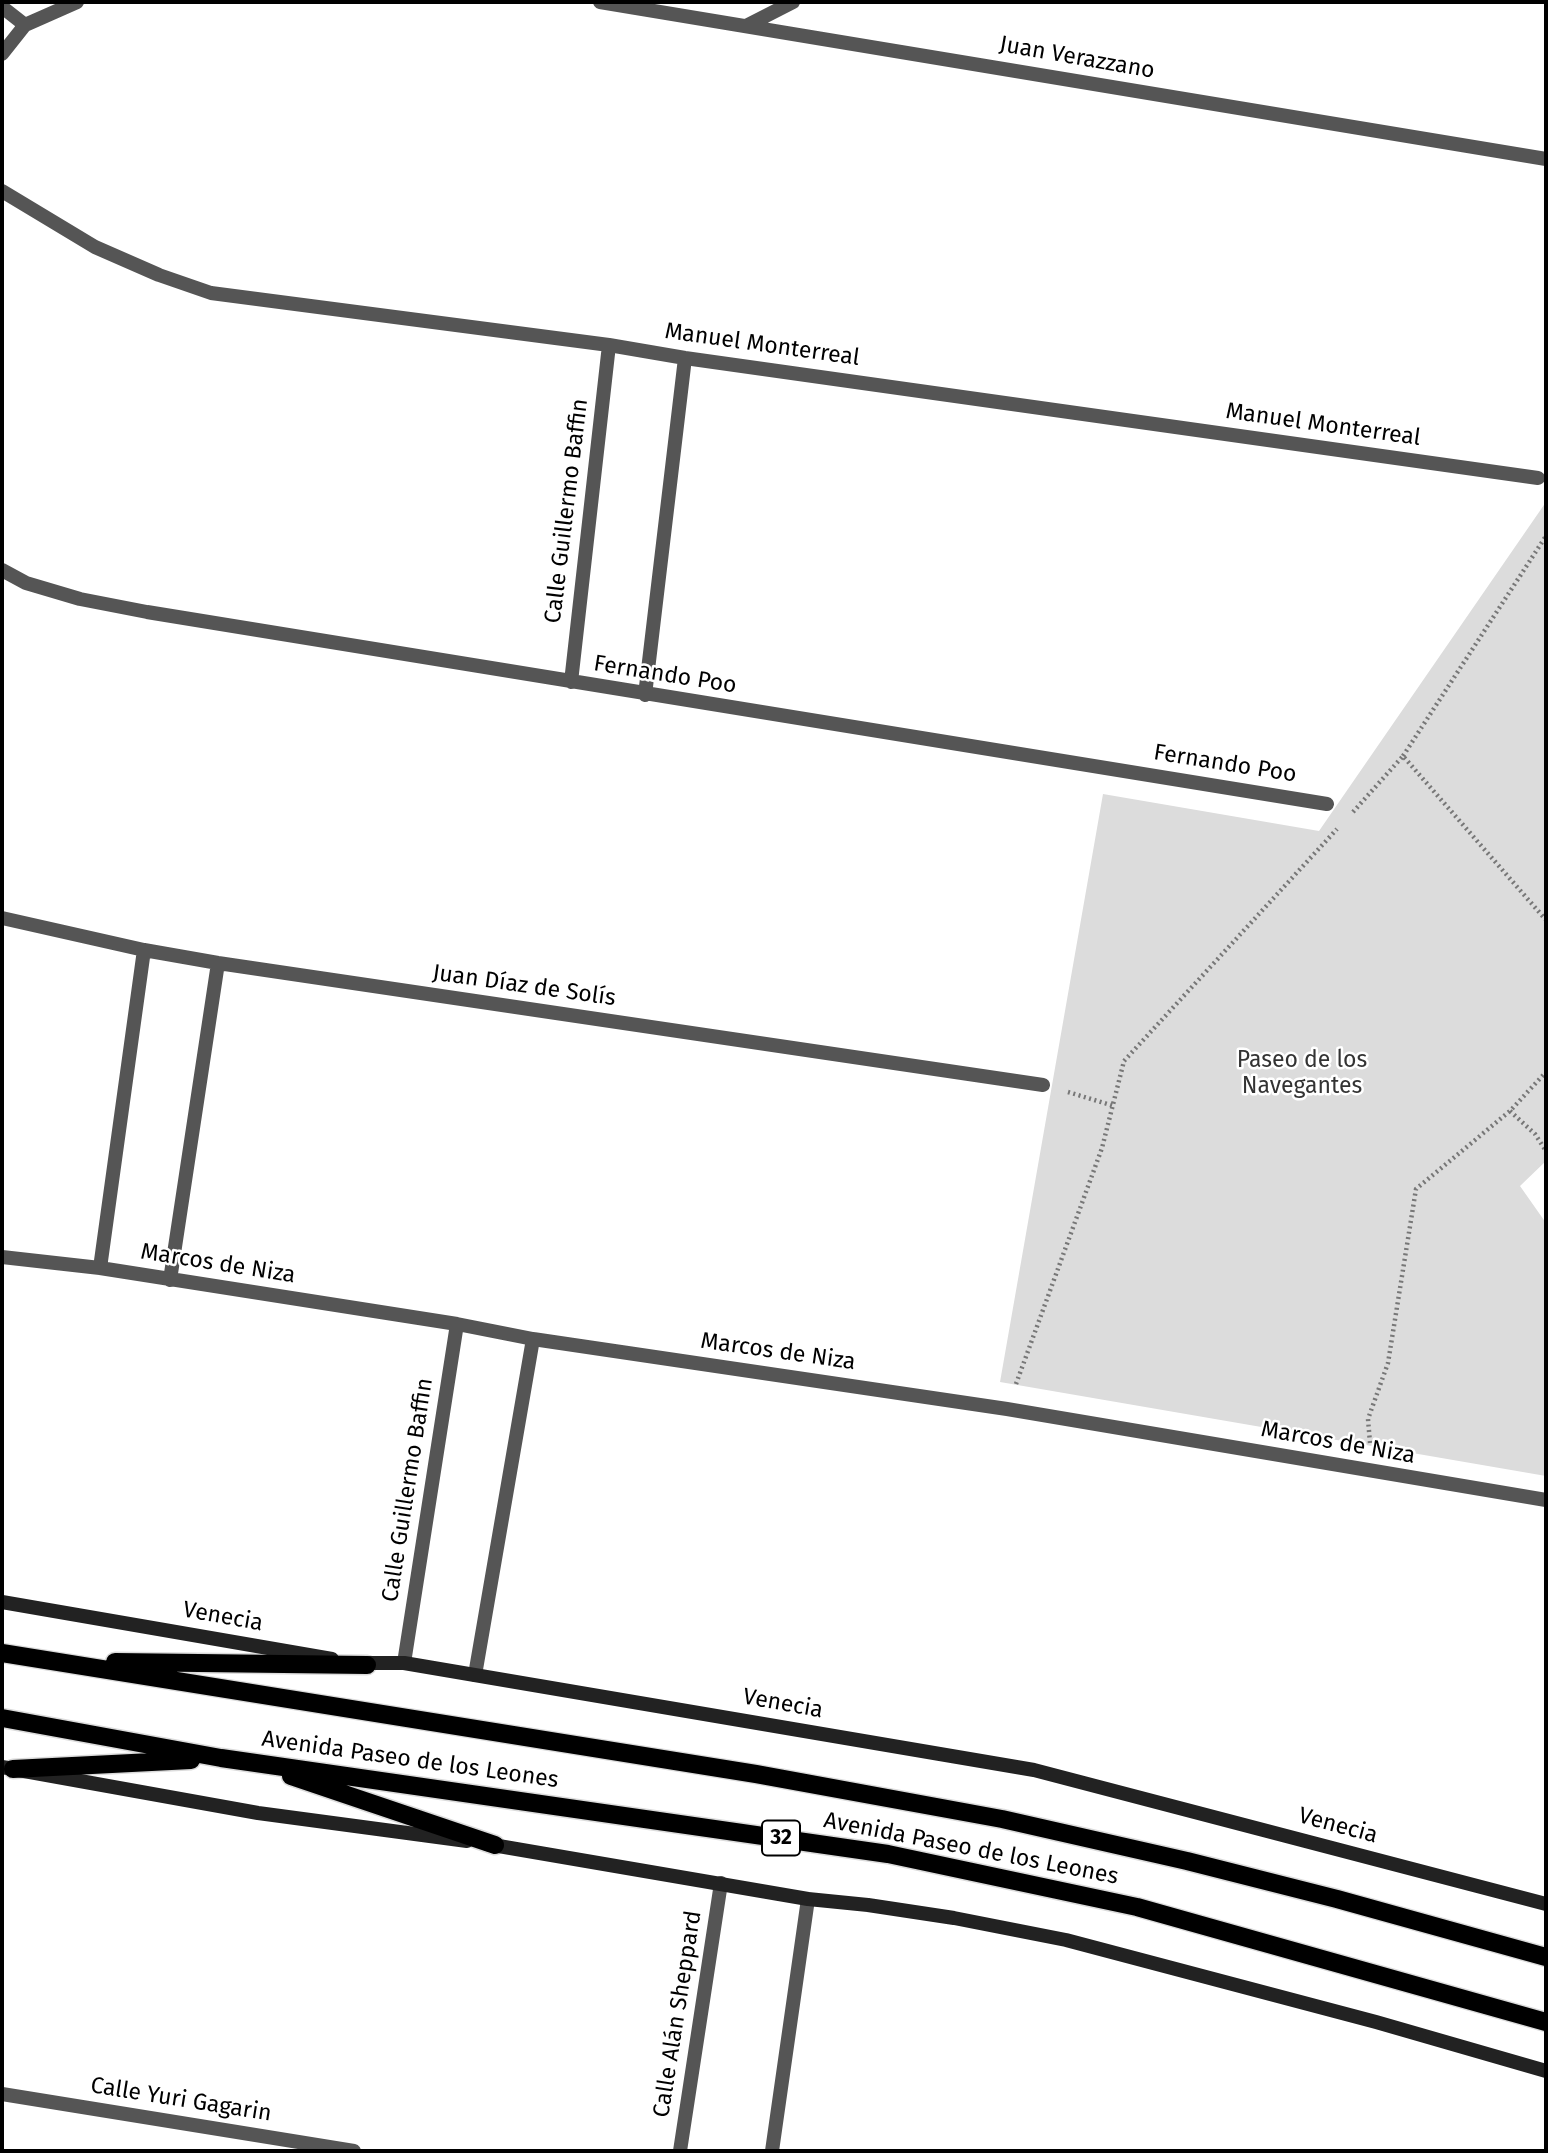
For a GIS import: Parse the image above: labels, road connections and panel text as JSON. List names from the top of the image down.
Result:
{
  "streets": {
    "main road": ["Avenida Paseo de los Leones", "32"],
    "street": [
      "Juan Verazzano",
      "Manuel Monterreal",
      "Calle Guillermo Baffin",
      "Fernando Poo",
      "Juan Díaz de Solís",
      "Marcos de Niza",
      "Venecia",
      "Calle Alán Sheppard",
      "Calle Yuri Gagarin"
    ]
  },
  "crossings": [
    ["Manuel Monterreal", "Calle Guillermo Baffin"],
    ["Calle Guillermo Baffin", "Fernando Poo"],
    ["Calle Guillermo Baffin", "Marcos de Niza"],
    ["Calle Guillermo Baffin", "Venecia"]
  ],
  "parks": ["Paseo de los Navegantes"]
}
